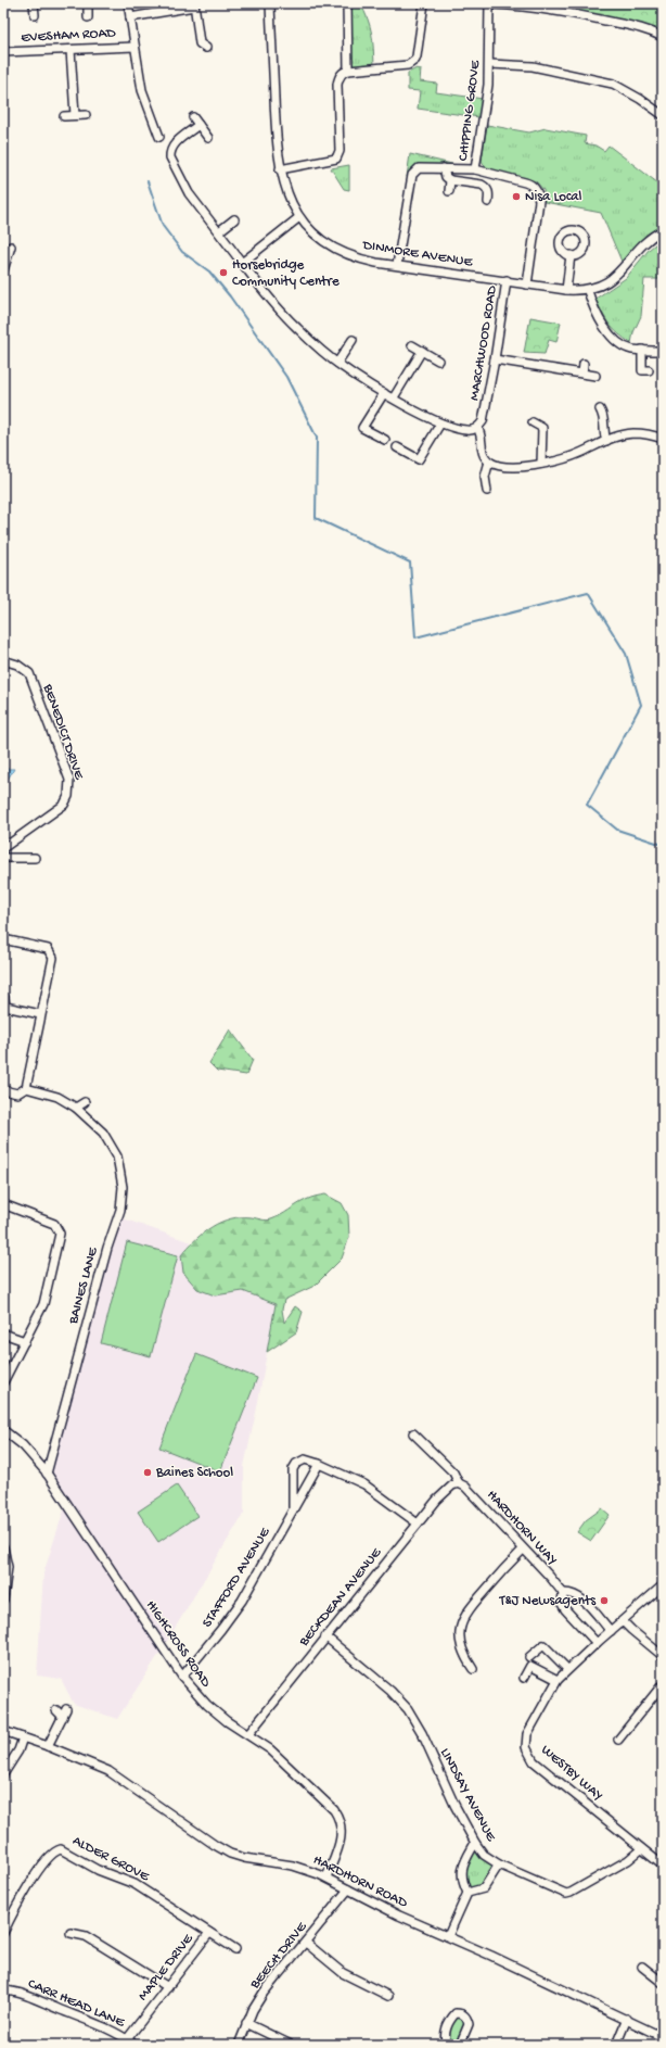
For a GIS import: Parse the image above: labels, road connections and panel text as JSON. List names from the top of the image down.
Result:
{
  "streets": {
    "street": [
      "EVESHAM ROAD",
      "CHIPPING GROVE",
      "DINMORE AVENUE",
      "MARCHWOOD ROAD",
      "BENEDICT DRIVE",
      "BAINES LANE",
      "HARDHORN WAY",
      "STAFFORD AVENUE",
      "BECKDEAN AVENUE",
      "HIGHCROSS ROAD",
      "WESTBY WAY",
      "LINDSAY AVENUE",
      "ALDER GROVE",
      "HARDHORN ROAD",
      "BEECH DRIVE",
      "MAPLE DRIVE",
      "CARR HEAD LANE"
    ]
  },
  "crossings": [
    ["DINMORE AVENUE", "MARCHWOOD ROAD"],
    ["BAINES LANE", "HIGHCROSS ROAD"],
    ["HARDHORN WAY", "BECKDEAN AVENUE"],
    ["HARDHORN WAY", "WESTBY WAY"],
    ["STAFFORD AVENUE", "HIGHCROSS ROAD"],
    ["BECKDEAN AVENUE", "HIGHCROSS ROAD"],
    ["BECKDEAN AVENUE", "LINDSAY AVENUE"],
    ["HIGHCROSS ROAD", "HARDHORN ROAD"],
    ["WESTBY WAY", "LINDSAY AVENUE"],
    ["ALDER GROVE", "MAPLE DRIVE"],
    ["HARDHORN ROAD", "BEECH DRIVE"],
    ["MAPLE DRIVE", "CARR HEAD LANE"]
  ],
  "places": [
    "Nisa Local",
    "Horsebridge Community Centre",
    "Baines School",
    "T&J Newsagents"
  ]
}
